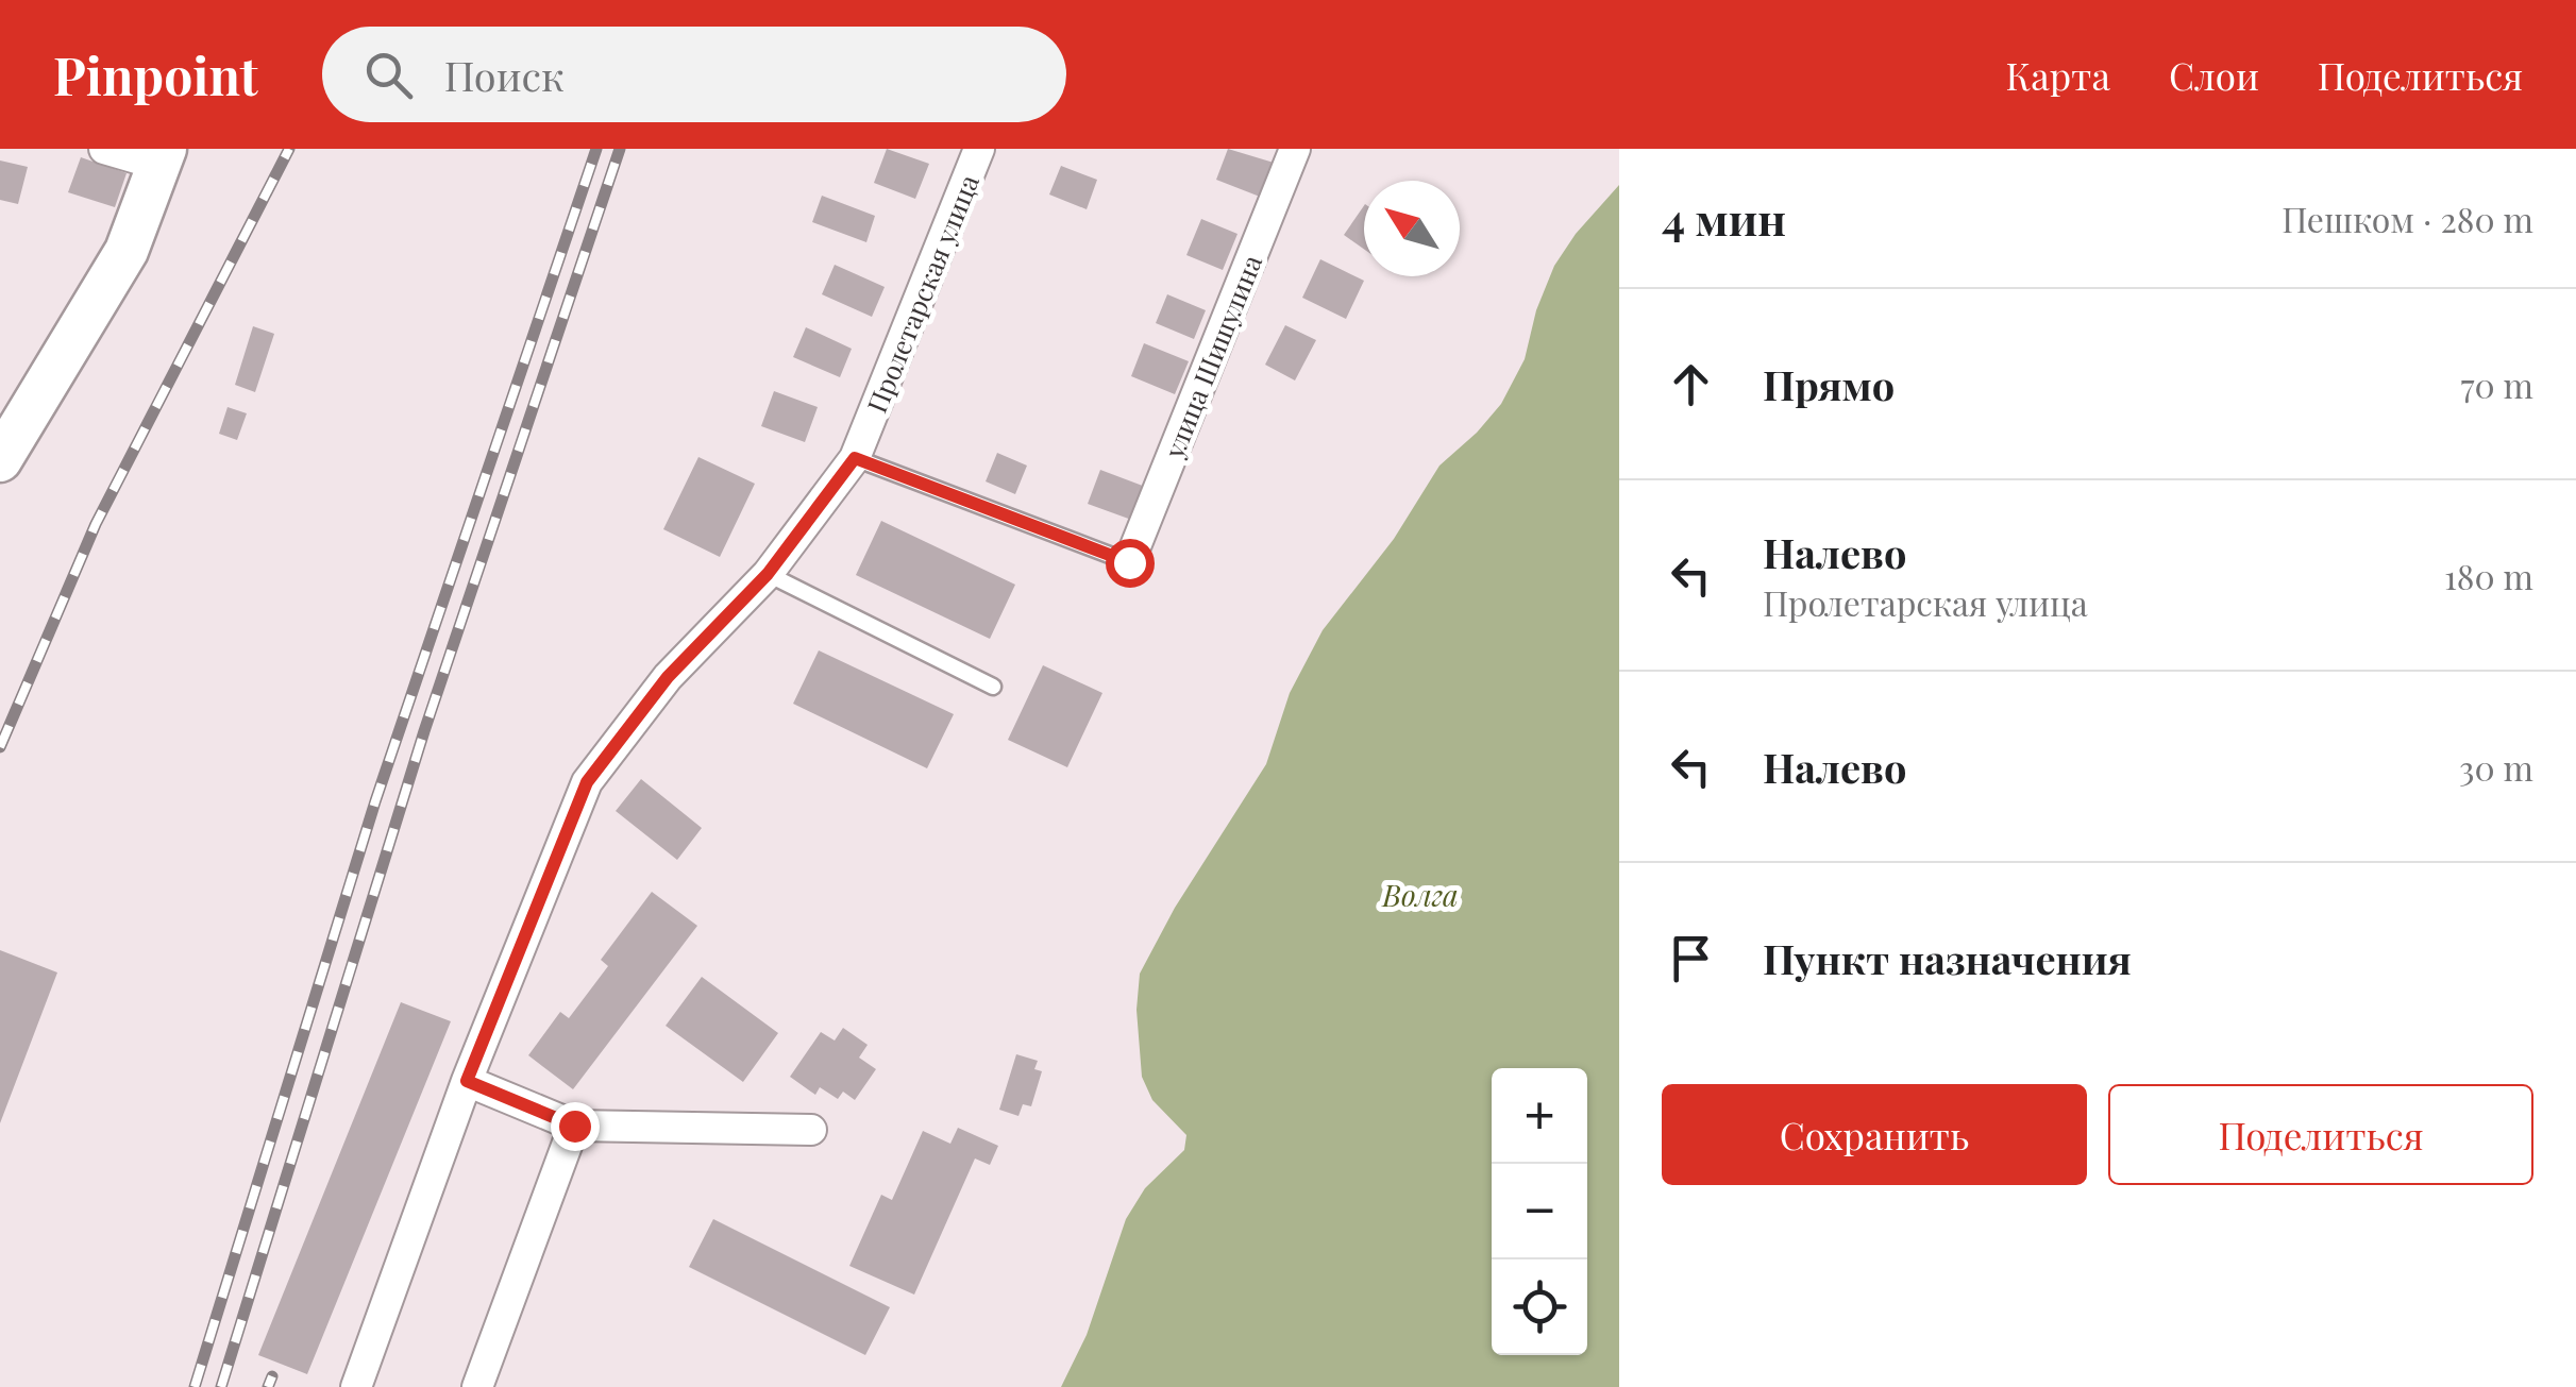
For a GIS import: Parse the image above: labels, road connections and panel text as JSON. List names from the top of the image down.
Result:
{
  "streets": {
    "street": ["Пролетарская улица", "улица Шишулина"]
  },
  "water": ["Волга"],
  "north": "top left",
  "page": {
    "header": "Pinpoint",
    "search": "Поиск",
    "nav": ["Карта", "Слои", "Поделиться"],
    "heading": ["4 мин", "Пешком · 280 m"],
    "list": [
      ["Прямо", "70 m"],
      ["Налево", "Пролетарская улица", "180 m"],
      ["Налево", "30 m"],
      "Пункт назначения"
    ],
    "buttons": ["Сохранить", "Поделиться"],
    "map_buttons": ["+", "−"]
  }
}
